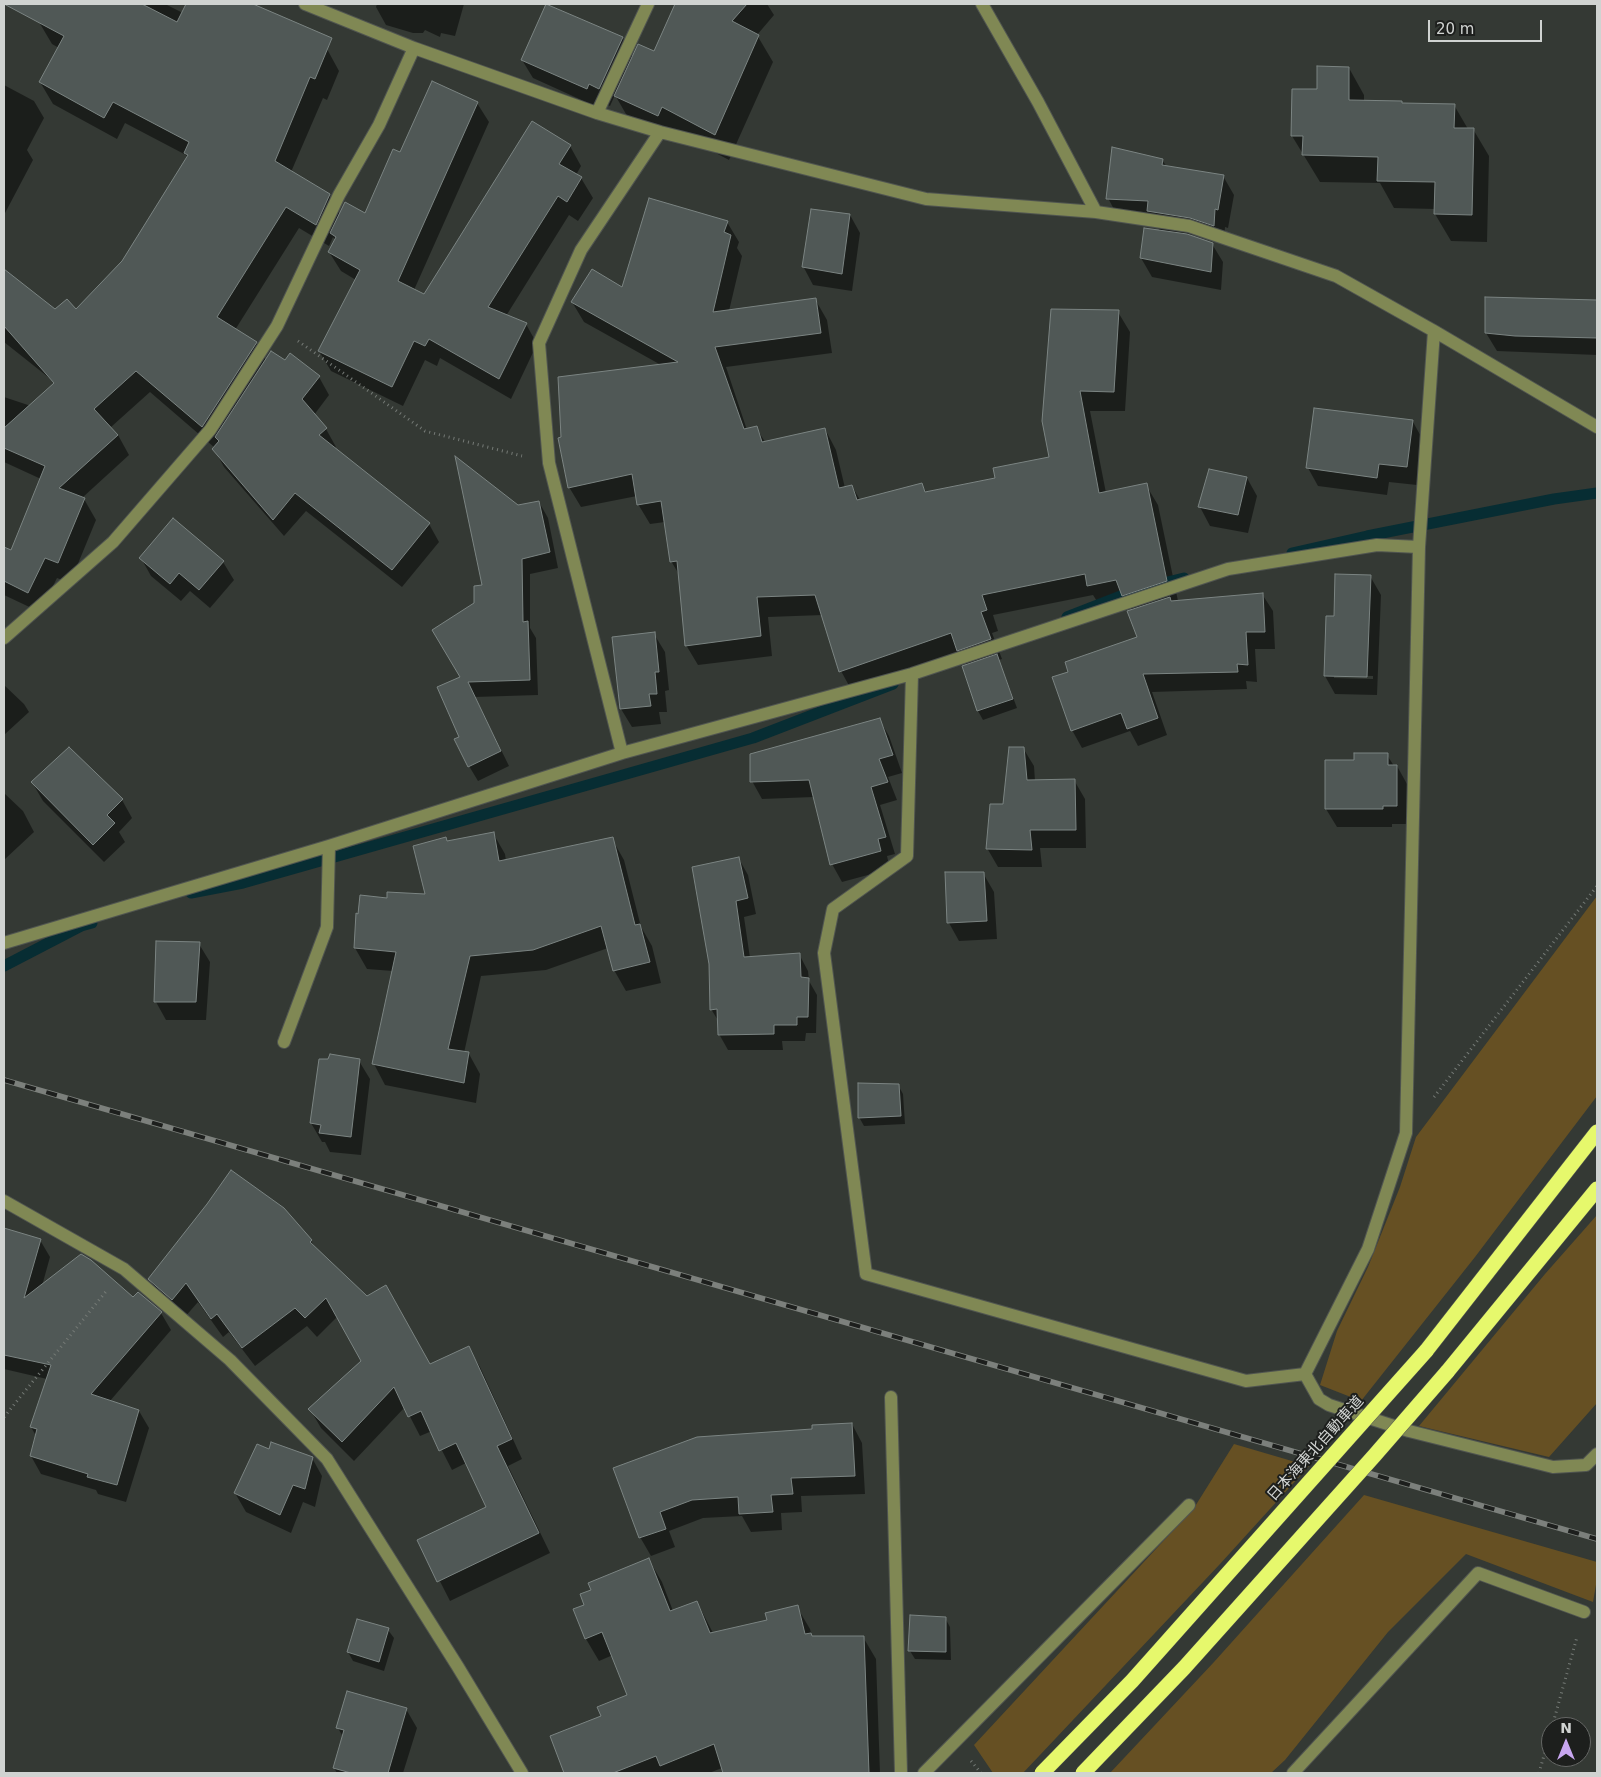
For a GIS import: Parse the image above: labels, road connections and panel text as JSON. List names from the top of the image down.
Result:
{
  "streets": {
    "highway": ["日本海東北自動車道"]
  },
  "scale_bar": "20 m",
  "north": "top"
}
